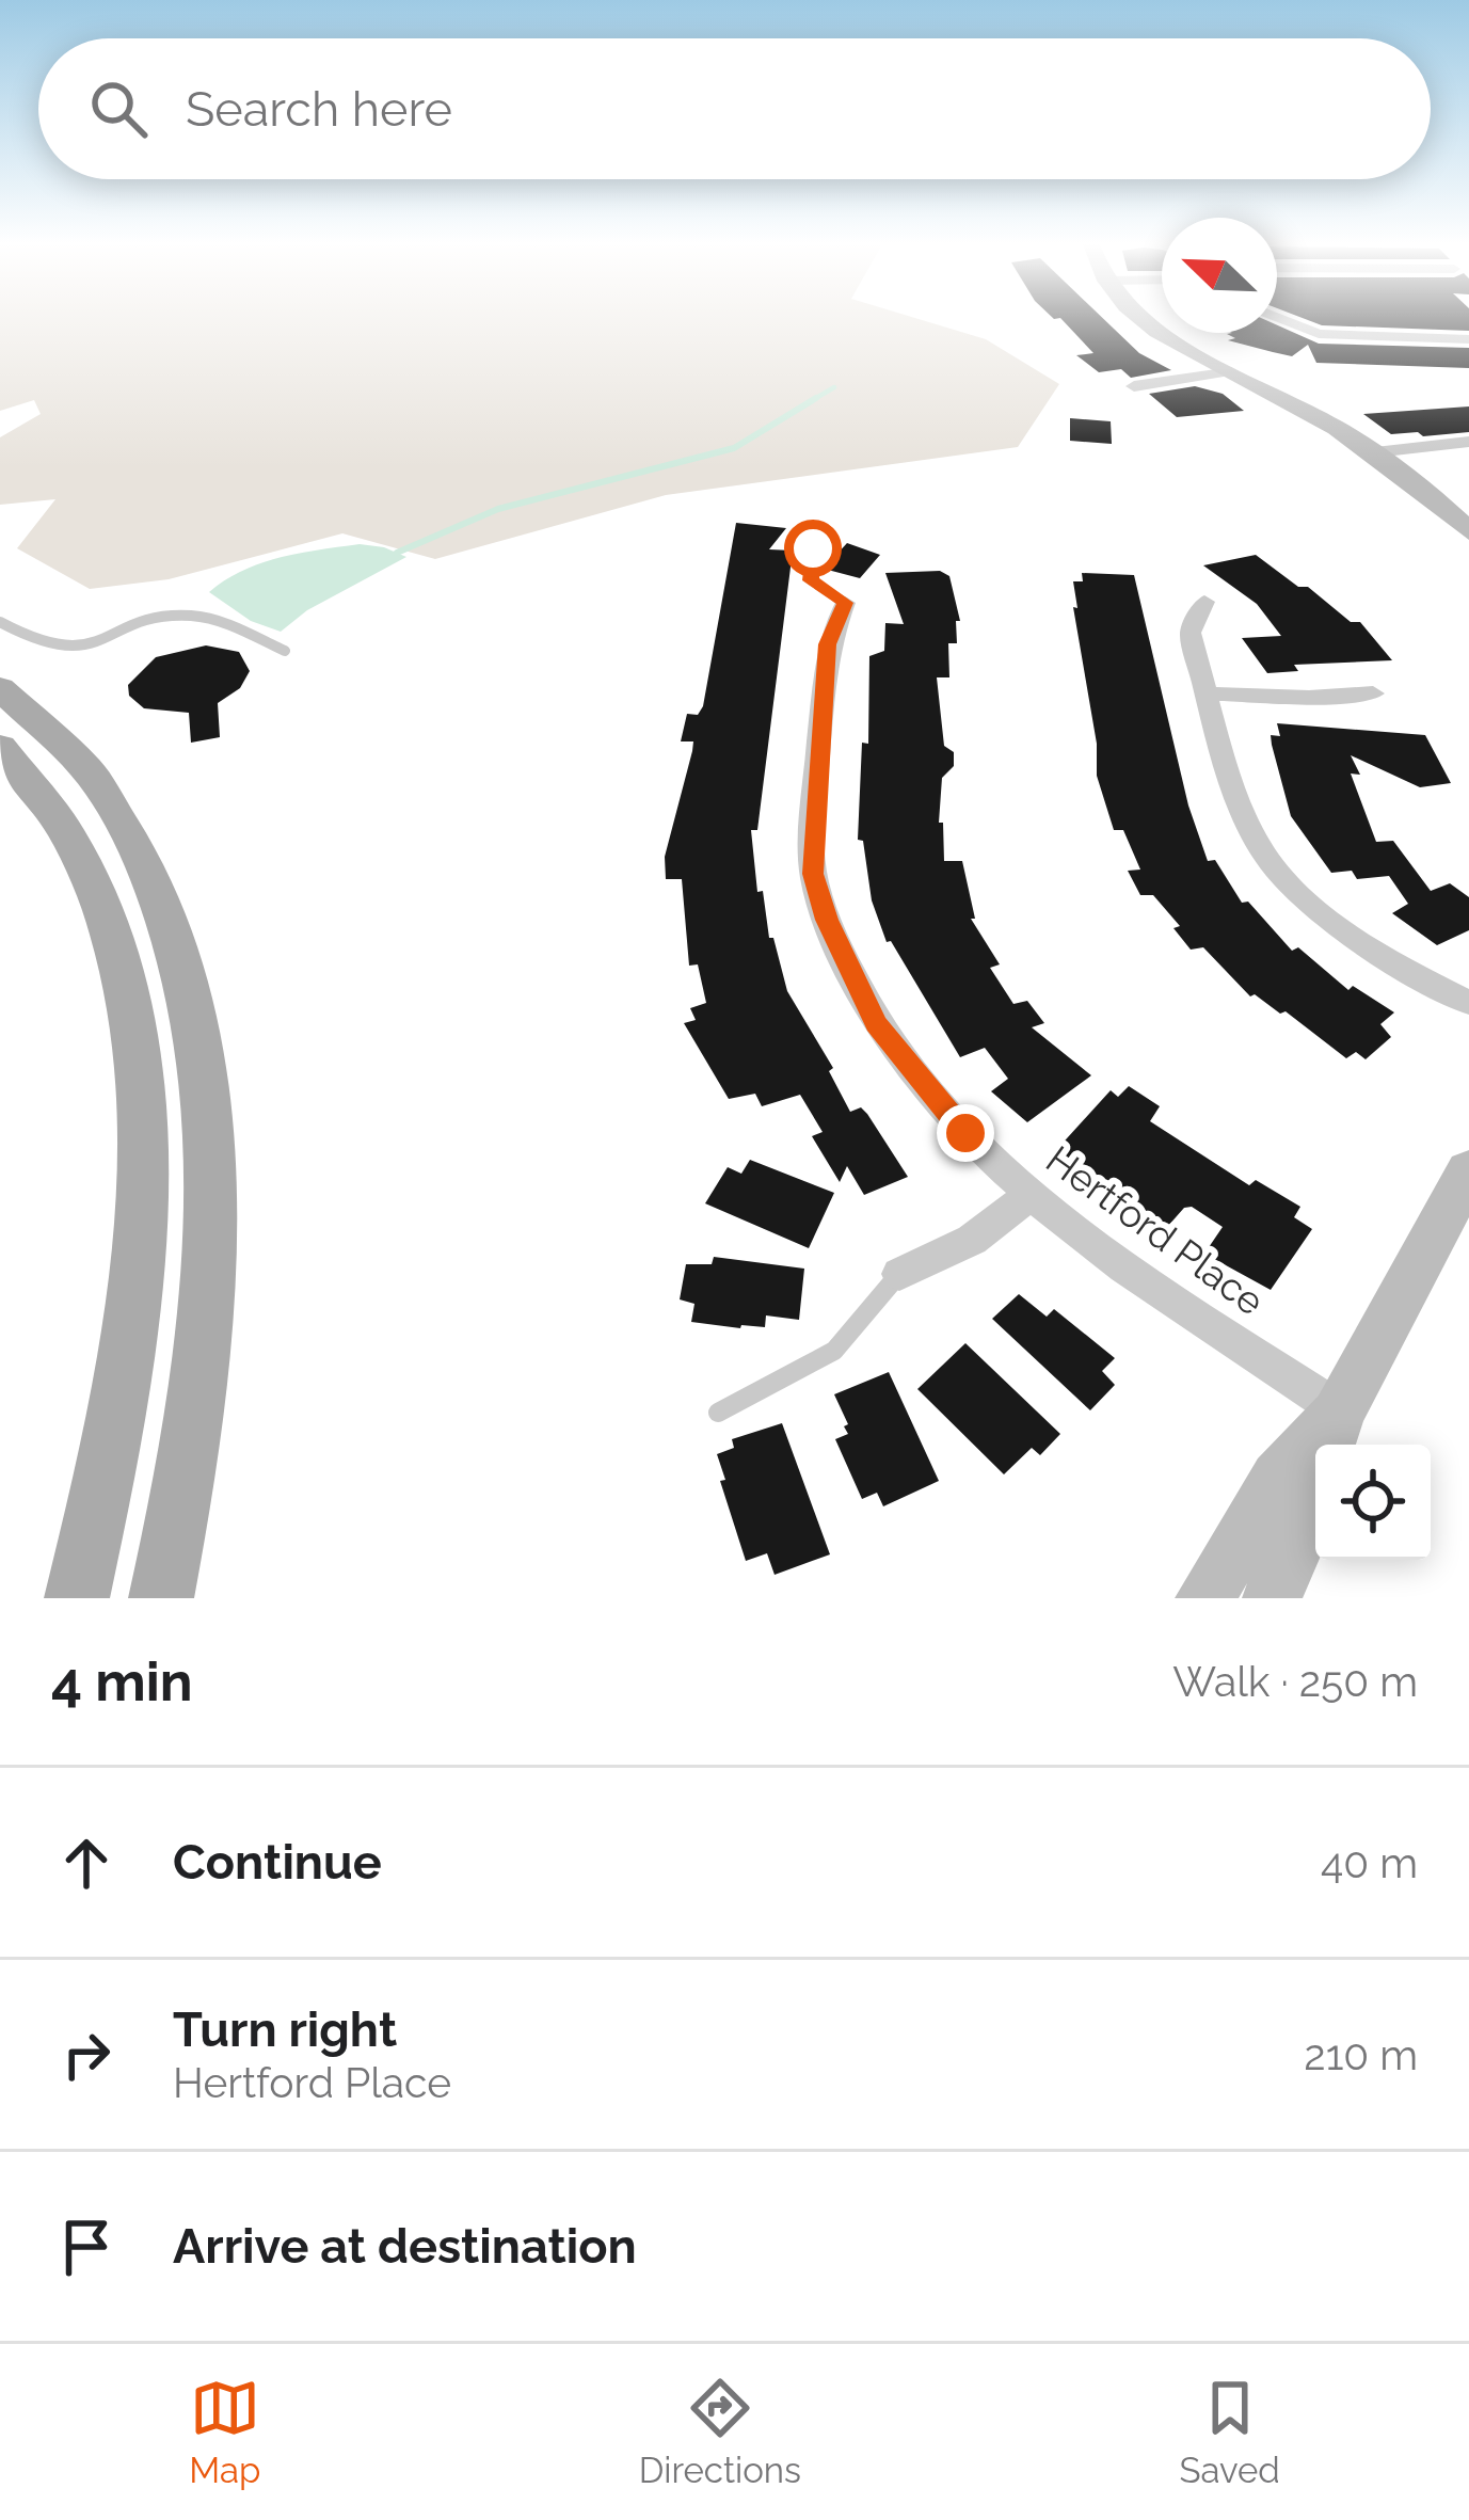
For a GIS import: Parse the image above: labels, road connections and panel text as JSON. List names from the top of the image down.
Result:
{
  "streets": {
    "street": ["Hertford Place"]
  },
  "north": "top left",
  "page": {
    "search": "Search here",
    "heading": ["4 min", "Walk · 250 m"],
    "list": [
      ["Continue", "40 m"],
      ["Turn right", "Hertford Place", "210 m"],
      "Arrive at destination"
    ],
    "nav": ["Map", "Directions", "Saved"]
  }
}
